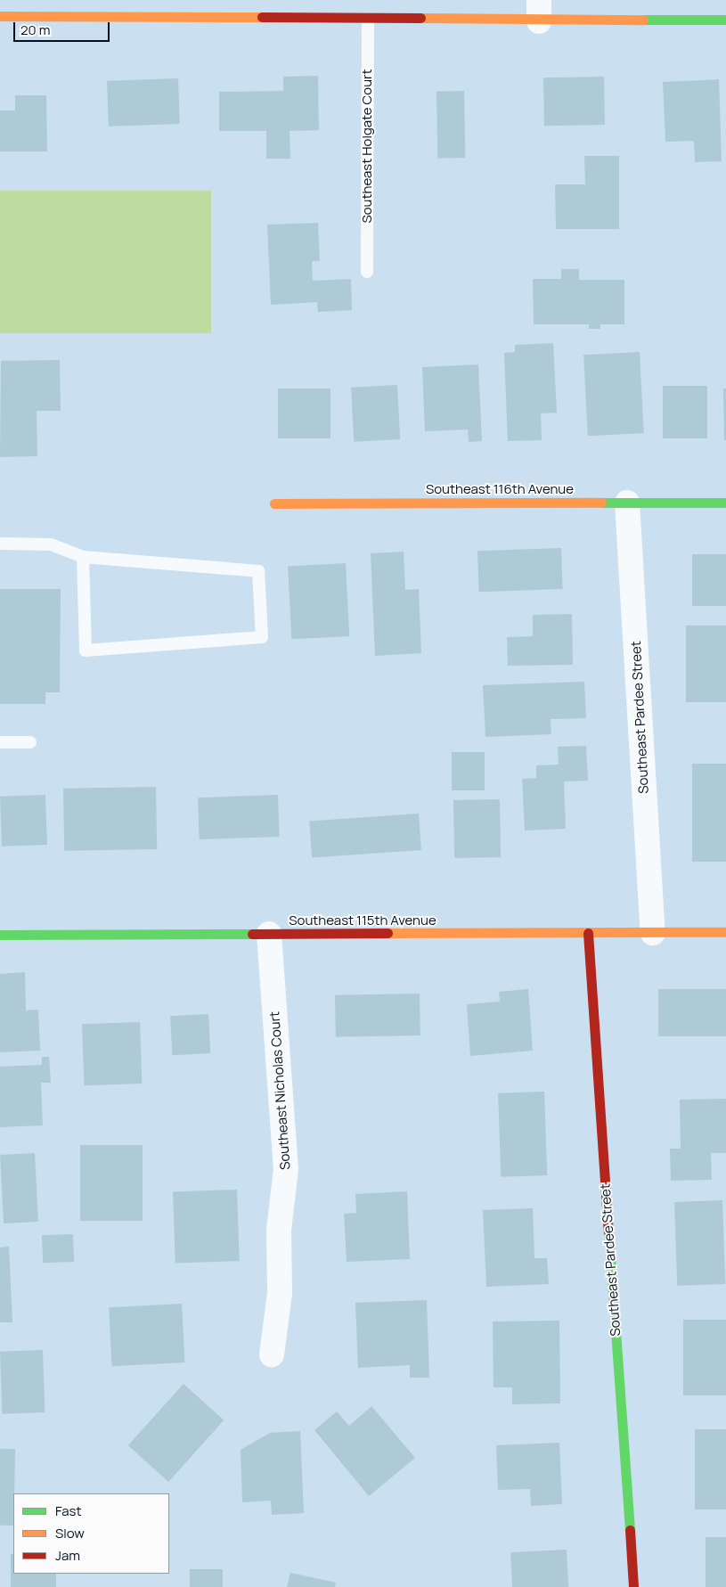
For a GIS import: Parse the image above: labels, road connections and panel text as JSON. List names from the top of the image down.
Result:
{
  "streets": {
    "street": [
      "Southeast 116th Avenue",
      "Southeast Pardee Street",
      "Southeast 115th Avenue",
      "Southeast Nicholas Court"
    ],
    "lane": ["Southeast Holgate Court"]
  },
  "crossings": [
    ["Southeast 116th Avenue", "Southeast Pardee Street"],
    ["Southeast Pardee Street", "Southeast 115th Avenue"],
    ["Southeast 115th Avenue", "Southeast Nicholas Court"]
  ],
  "legend": ["Fast", "Slow", "Jam"],
  "scale_bar": "20 m"
}
